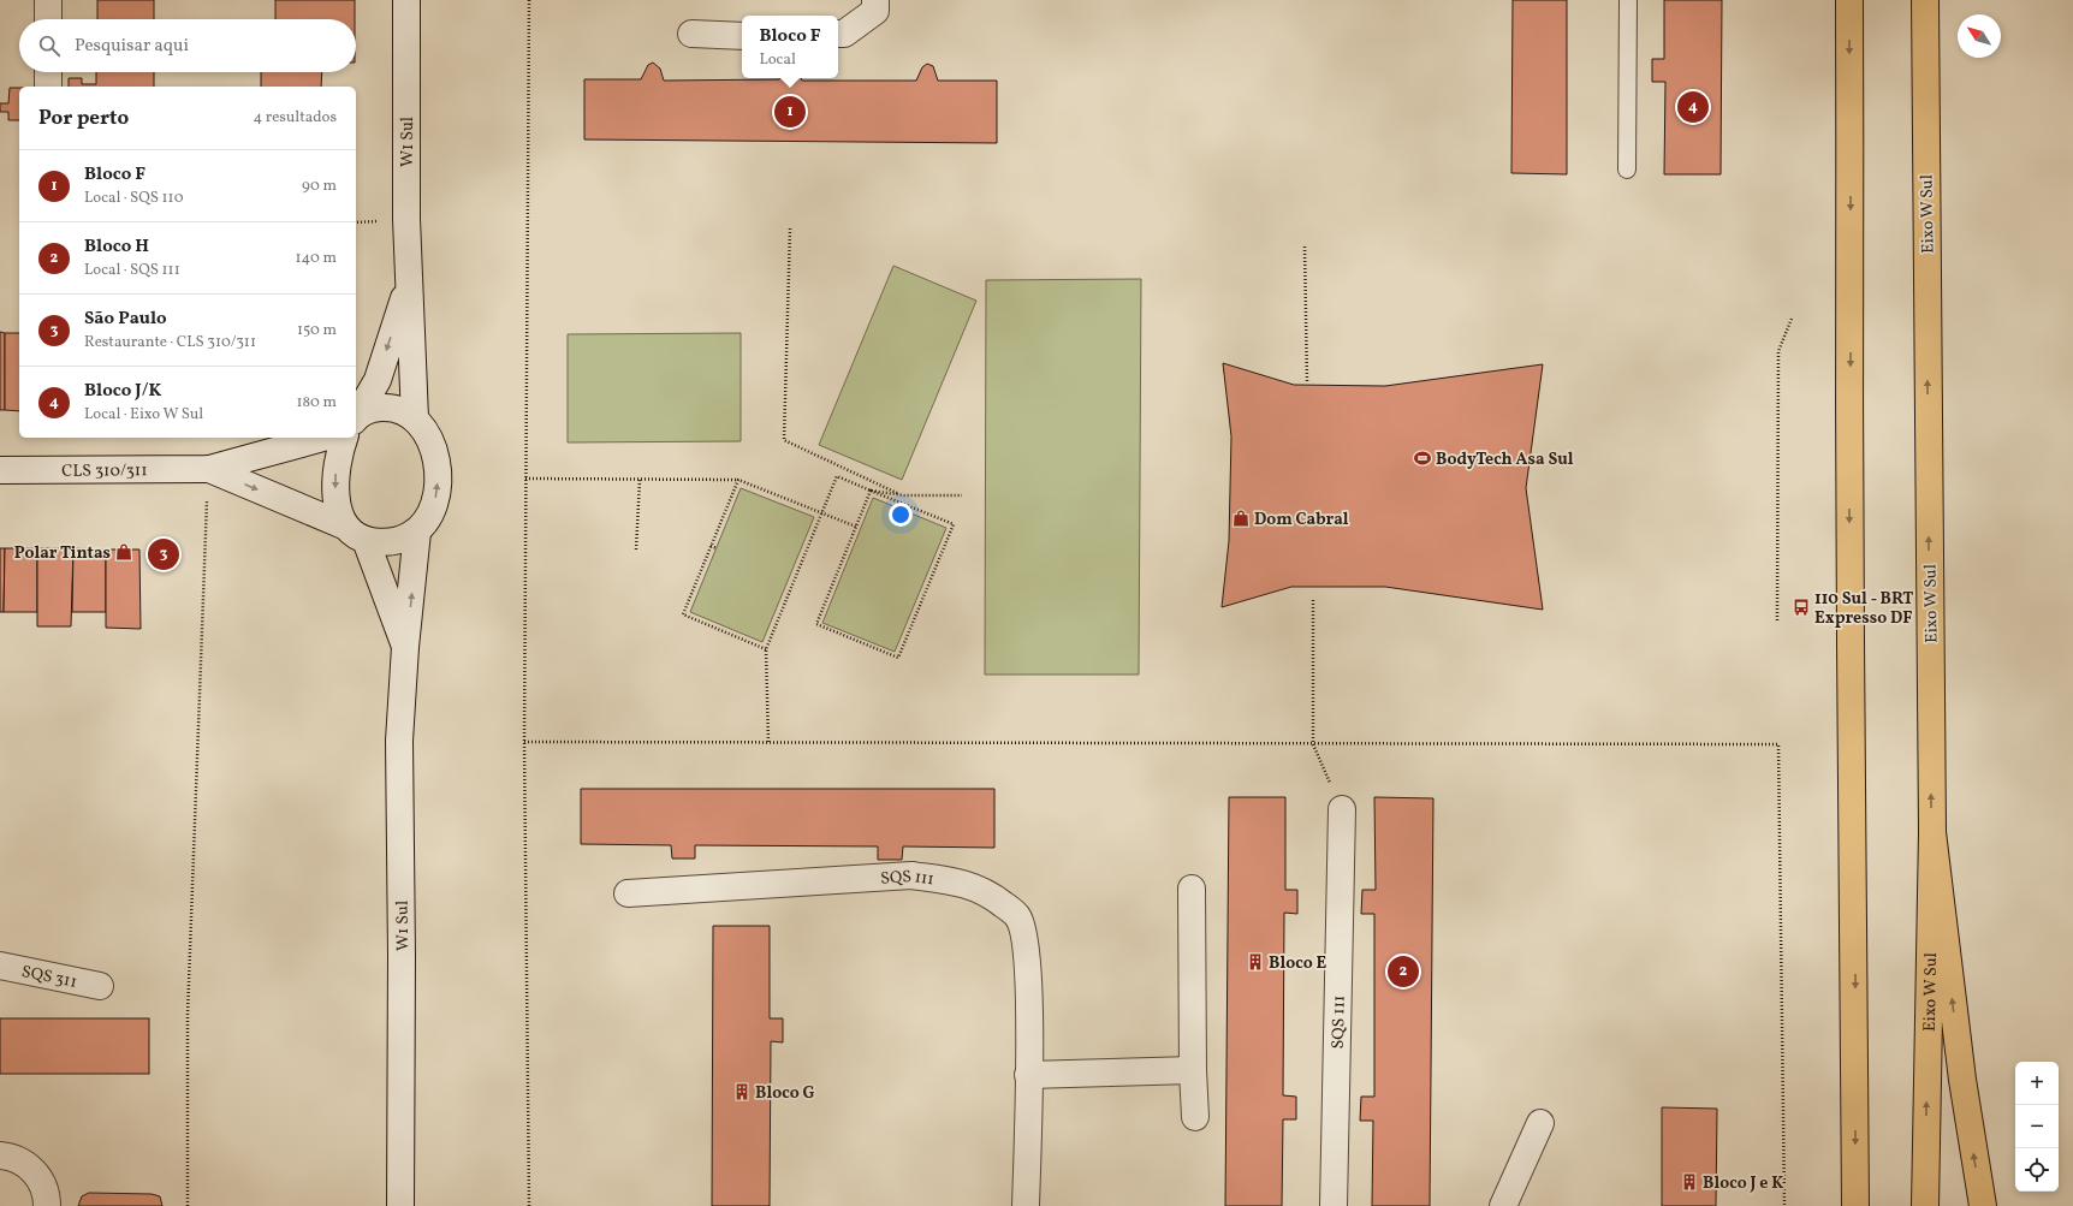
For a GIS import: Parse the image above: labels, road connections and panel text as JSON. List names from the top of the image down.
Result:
{
  "streets": {
    "main road": ["Eixo W Sul"],
    "street": [
      "W1 Sul",
      "CLS 310/311",
      "SQS 111",
      "SQS 311"
    ]
  },
  "crossings": [
    ["W1 Sul", "CLS 310/311"]
  ],
  "places": {
    "sports": ["BodyTech Asa Sul"],
    "shop": ["Dom Cabral", "Polar Tintas"],
    "bus stop": ["110 Sul - BRT Expresso DF"],
    "building": ["Bloco E", "Bloco G", "Bloco J e K"]
  },
  "north": "top left",
  "page": {
    "popup": ["Bloco F", "Local"],
    "search": "Pesquisar aqui",
    "heading": ["Por perto", "4 resultados"],
    "pins": [
      "4",
      "1",
      "3",
      "2"
    ],
    "list": [
      {
        "mark": "1",
        "name": "Bloco F",
        "note": "Local · SQS 110",
        "value": "90 m"
      },
      {
        "mark": "2",
        "name": "Bloco H",
        "note": "Local · SQS 111",
        "value": "140 m"
      },
      {
        "mark": "3",
        "name": "São Paulo",
        "note": "Restaurante · CLS 310/311",
        "value": "150 m"
      },
      {
        "mark": "4",
        "name": "Bloco J/K",
        "note": "Local · Eixo W Sul",
        "value": "180 m"
      }
    ],
    "map_buttons": ["+", "−"]
  }
}
